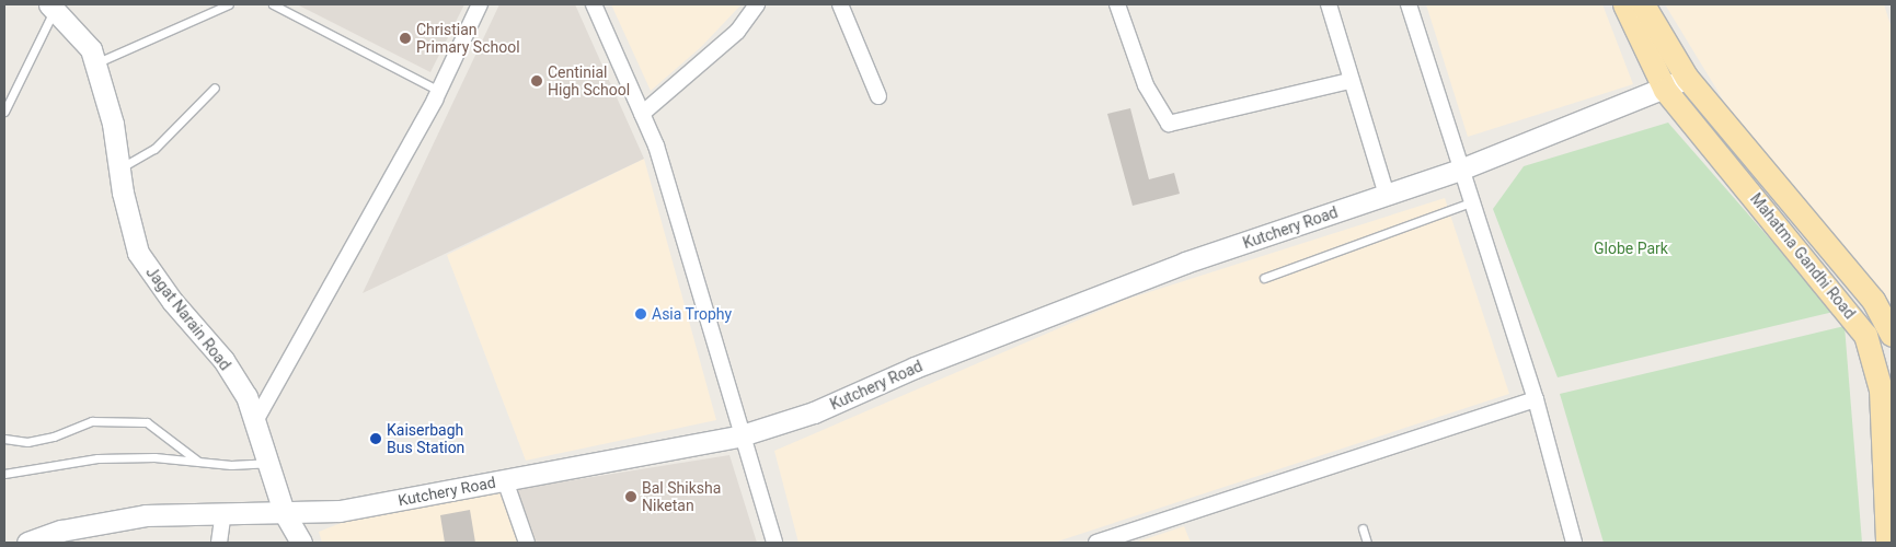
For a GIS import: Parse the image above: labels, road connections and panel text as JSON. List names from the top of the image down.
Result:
{
  "streets": {
    "main road": ["Mahatma Gandhi Road"],
    "street": ["Kutchery Road", "Jagat Narain Road"]
  },
  "crossings": [
    ["Kutchery Road", "Mahatma Gandhi Road"],
    ["Kutchery Road", "Jagat Narain Road"]
  ],
  "parks": ["Globe Park"],
  "places": [
    "Christian Primary School",
    "Centinial High School",
    "Asia Trophy",
    "Kaiserbagh Bus Station",
    "Bal Shiksha Niketan"
  ]
}
